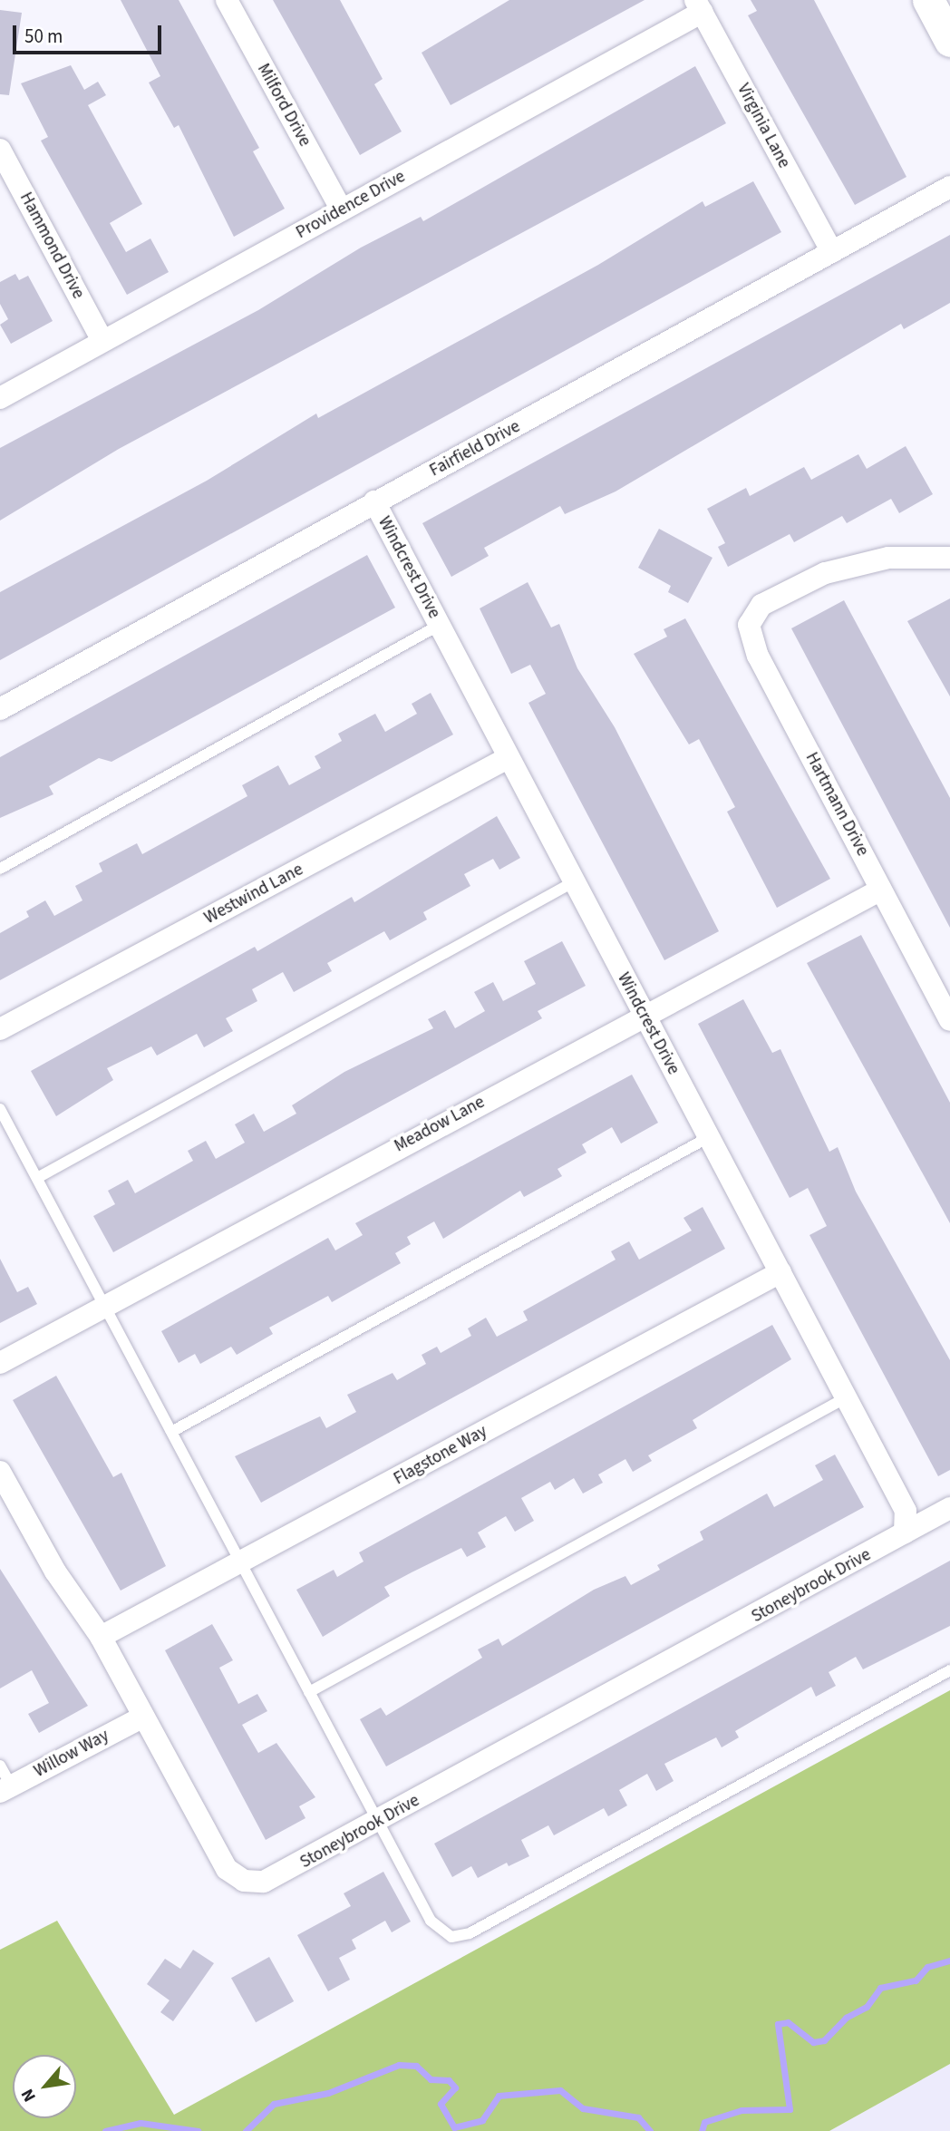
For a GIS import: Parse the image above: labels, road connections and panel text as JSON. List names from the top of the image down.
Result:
{
  "streets": {
    "street": [
      "Milford Drive",
      "Virginia Lane",
      "Providence Drive",
      "Hammond Drive",
      "Fairfield Drive",
      "Windcrest Drive",
      "Hartmann Drive",
      "Westwind Lane",
      "Meadow Lane",
      "Flagstone Way",
      "Stoneybrook Drive",
      "Willow Way"
    ]
  },
  "crossings": [
    ["Milford Drive", "Providence Drive"],
    ["Virginia Lane", "Providence Drive"],
    ["Virginia Lane", "Fairfield Drive"],
    ["Providence Drive", "Hammond Drive"],
    ["Fairfield Drive", "Windcrest Drive"],
    ["Windcrest Drive", "Westwind Lane"],
    ["Windcrest Drive", "Meadow Lane"],
    ["Windcrest Drive", "Flagstone Way"],
    ["Windcrest Drive", "Stoneybrook Drive"],
    ["Hartmann Drive", "Meadow Lane"],
    ["Flagstone Way", "Stoneybrook Drive"],
    ["Stoneybrook Drive", "Willow Way"]
  ],
  "scale_bar": "50 m",
  "north": "bottom left"
}
